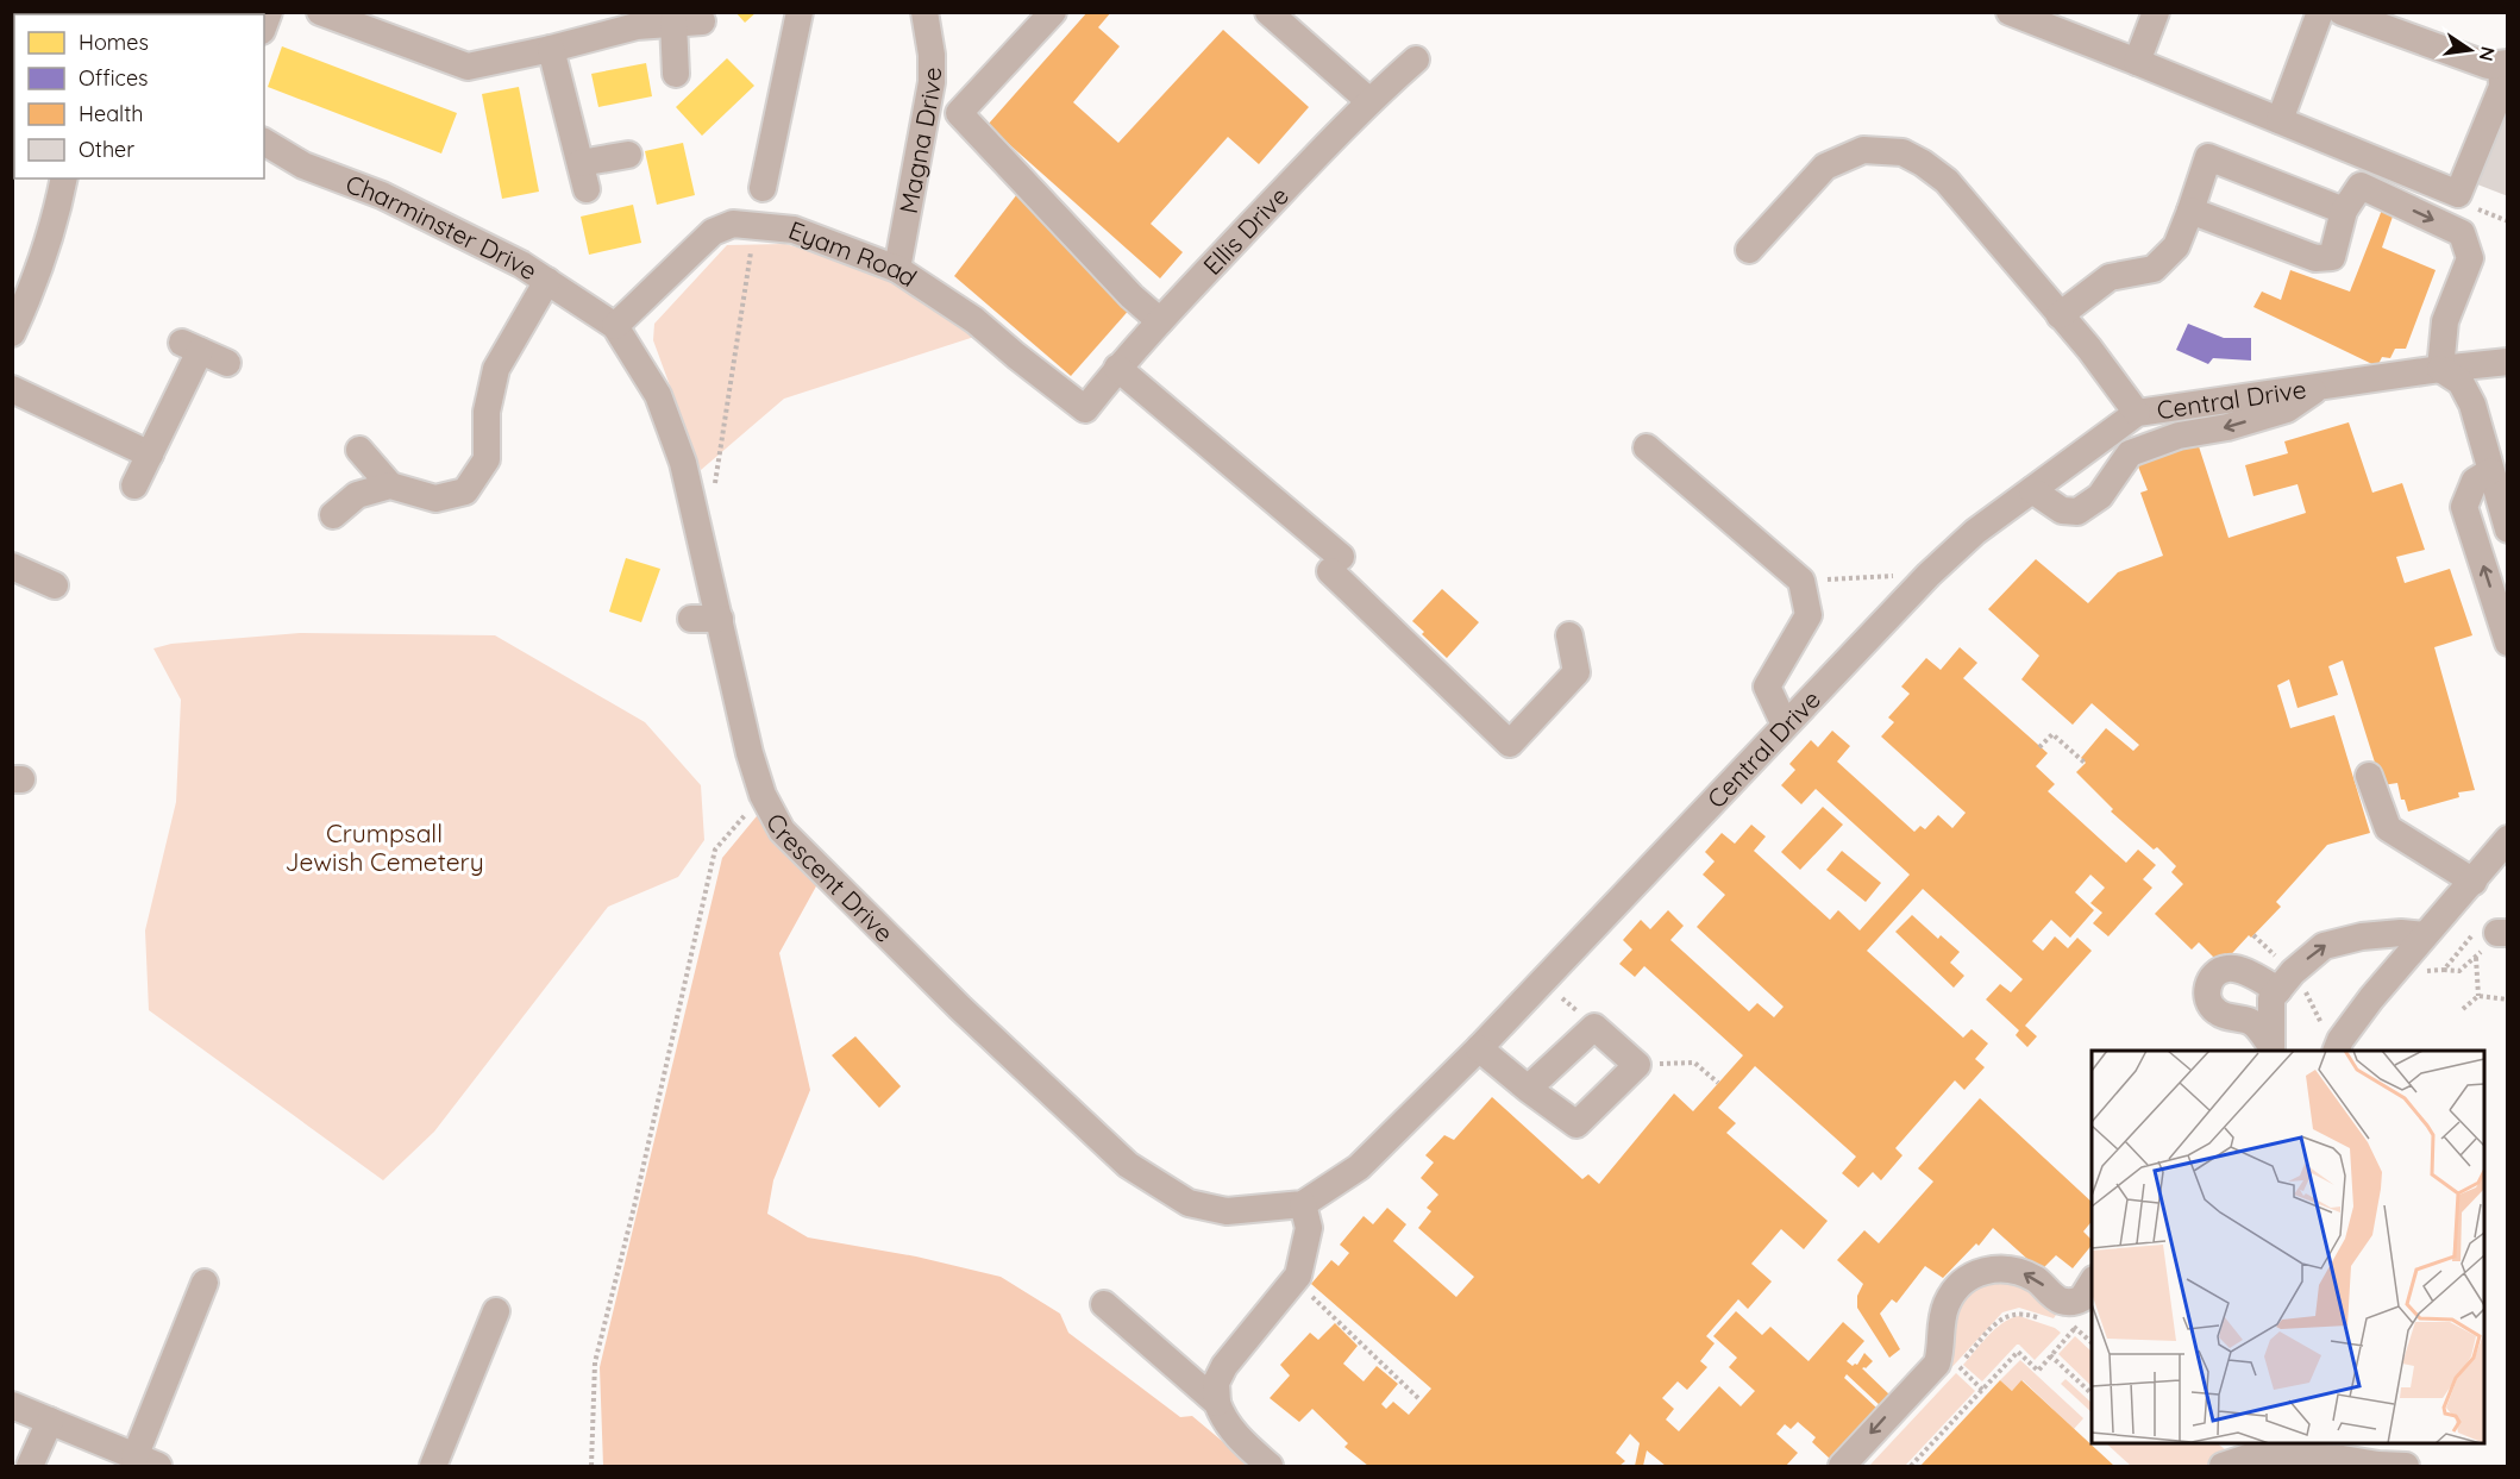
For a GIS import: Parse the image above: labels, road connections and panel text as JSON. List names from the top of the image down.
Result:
{
  "streets": {
    "street": [
      "Magna Drive",
      "Charminster Drive",
      "Ellis Drive",
      "Eyam Road",
      "Central Drive",
      "Crescent Drive"
    ]
  },
  "crossings": [
    ["Magna Drive", "Eyam Road"],
    ["Charminster Drive", "Eyam Road"],
    ["Charminster Drive", "Crescent Drive"],
    ["Ellis Drive", "Eyam Road"],
    ["Eyam Road", "Crescent Drive"],
    ["Central Drive", "Crescent Drive"]
  ],
  "parks": ["Crumpsall Jewish Cemetery"],
  "legend": [
    "Homes",
    "Offices",
    "Health",
    "Other"
  ],
  "north": "right"
}
